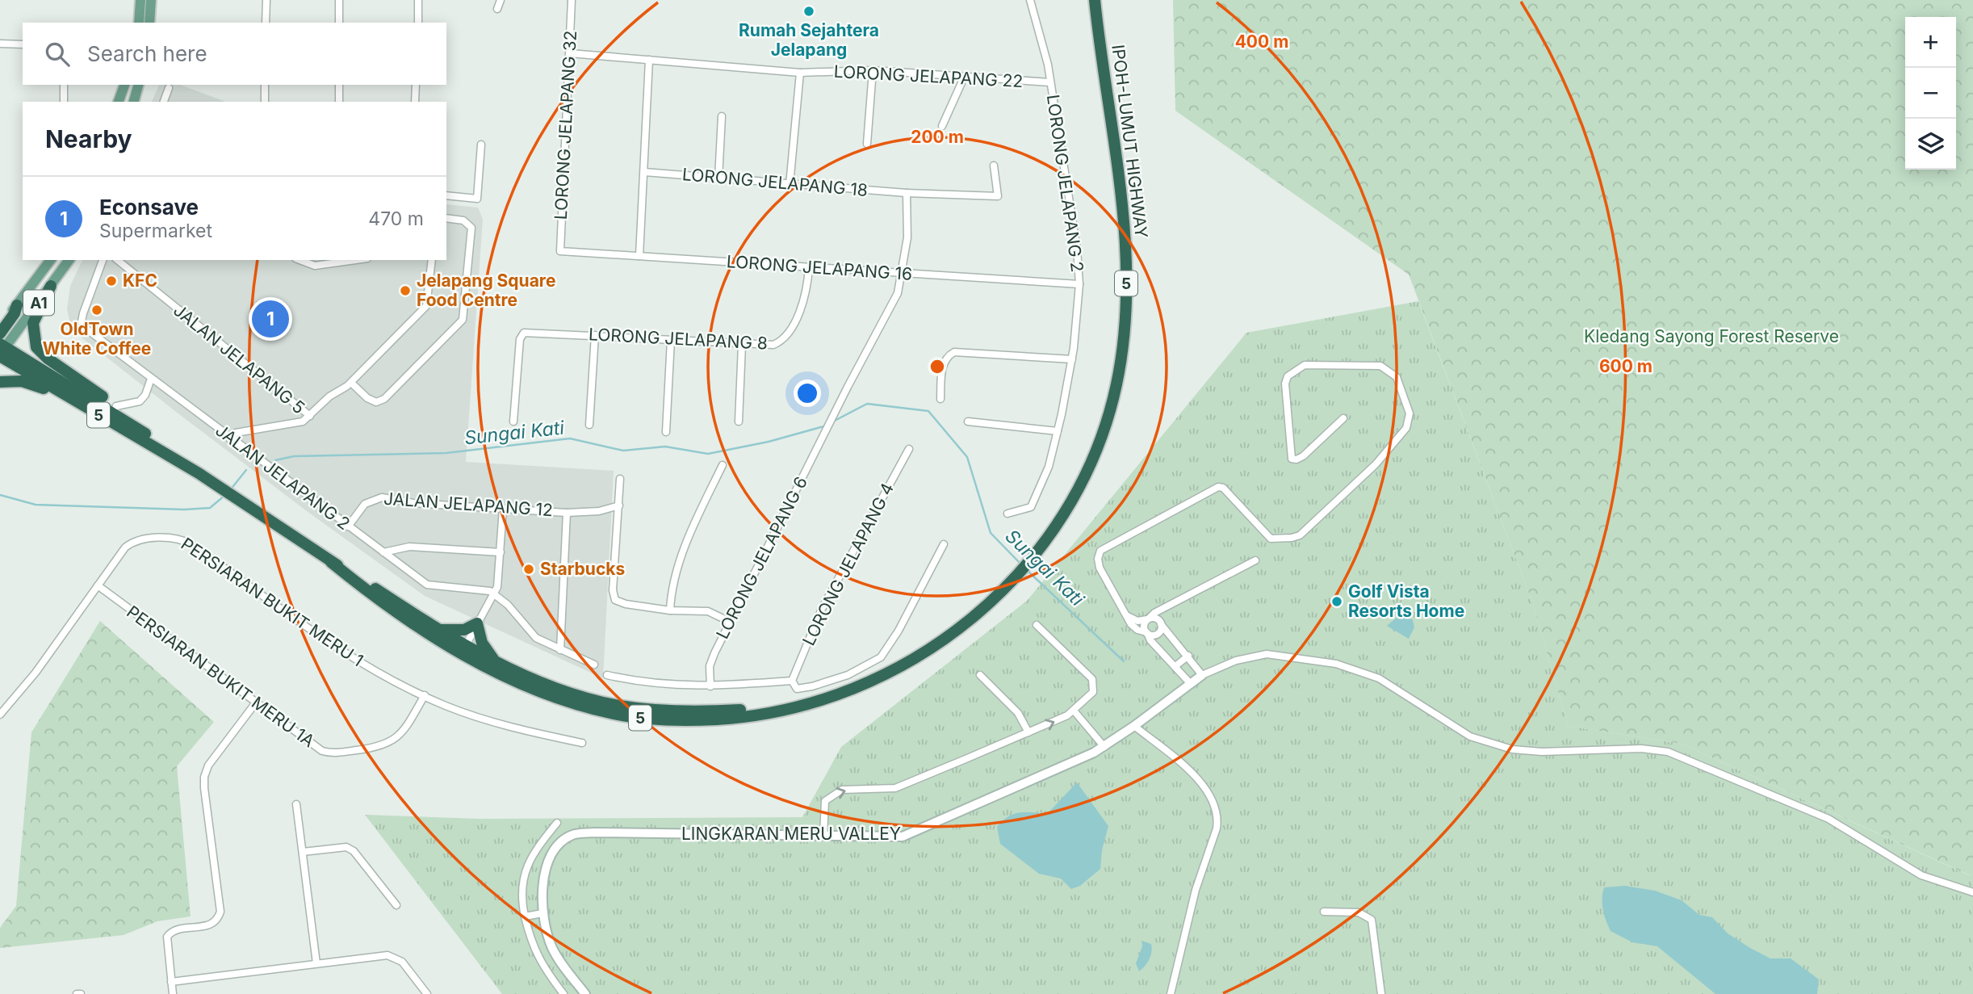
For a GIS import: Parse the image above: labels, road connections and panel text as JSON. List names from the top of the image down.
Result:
{
  "streets": {
    "highway": ["IPOH-LUMUT HIGHWAY", "5"],
    "main road": ["A1"],
    "street": [
      "LORONG JELAPANG 22",
      "LORONG JELAPANG 32",
      "LORONG JELAPANG 18",
      "LORONG JELAPANG 2",
      "LORONG JELAPANG 16",
      "LORONG JELAPANG 8",
      "JALAN JELAPANG 5",
      "JALAN JELAPANG 2",
      "JALAN JELAPANG 12",
      "LORONG JELAPANG 6",
      "LORONG JELAPANG 4",
      "PERSIARAN BUKIT MERU 1",
      "PERSIARAN BUKIT MERU 1A",
      "LINGKARAN MERU VALLEY"
    ]
  },
  "crossings": [
    ["LORONG JELAPANG 22", "LORONG JELAPANG 32"],
    ["LORONG JELAPANG 22", "LORONG JELAPANG 2"],
    ["LORONG JELAPANG 32", "LORONG JELAPANG 16"],
    ["IPOH-LUMUT HIGHWAY", "A1"],
    ["LORONG JELAPANG 2", "LORONG JELAPANG 16"],
    ["LORONG JELAPANG 16", "LORONG JELAPANG 8"],
    ["LORONG JELAPANG 16", "LORONG JELAPANG 6"],
    ["JALAN JELAPANG 2", "JALAN JELAPANG 12"],
    ["PERSIARAN BUKIT MERU 1", "PERSIARAN BUKIT MERU 1A"]
  ],
  "water": ["Sungai Kati"],
  "parks": ["Kledang Sayong Forest Reserve"],
  "places": [
    "Rumah Sejahtera Jelapang",
    "KFC",
    "Jelapang Square Food Centre",
    "OldTown White Coffee",
    "Starbucks",
    "Golf Vista Resorts Home"
  ],
  "page": {
    "map_buttons": ["+", "−"],
    "search": "Search here",
    "heading": "Nearby",
    "list": [
      {
        "mark": "1",
        "name": "Econsave",
        "note": "Supermarket",
        "value": "470 m"
      }
    ],
    "pins": "1"
  },
  "rings": ["400 m", "200 m", "600 m"]
}
